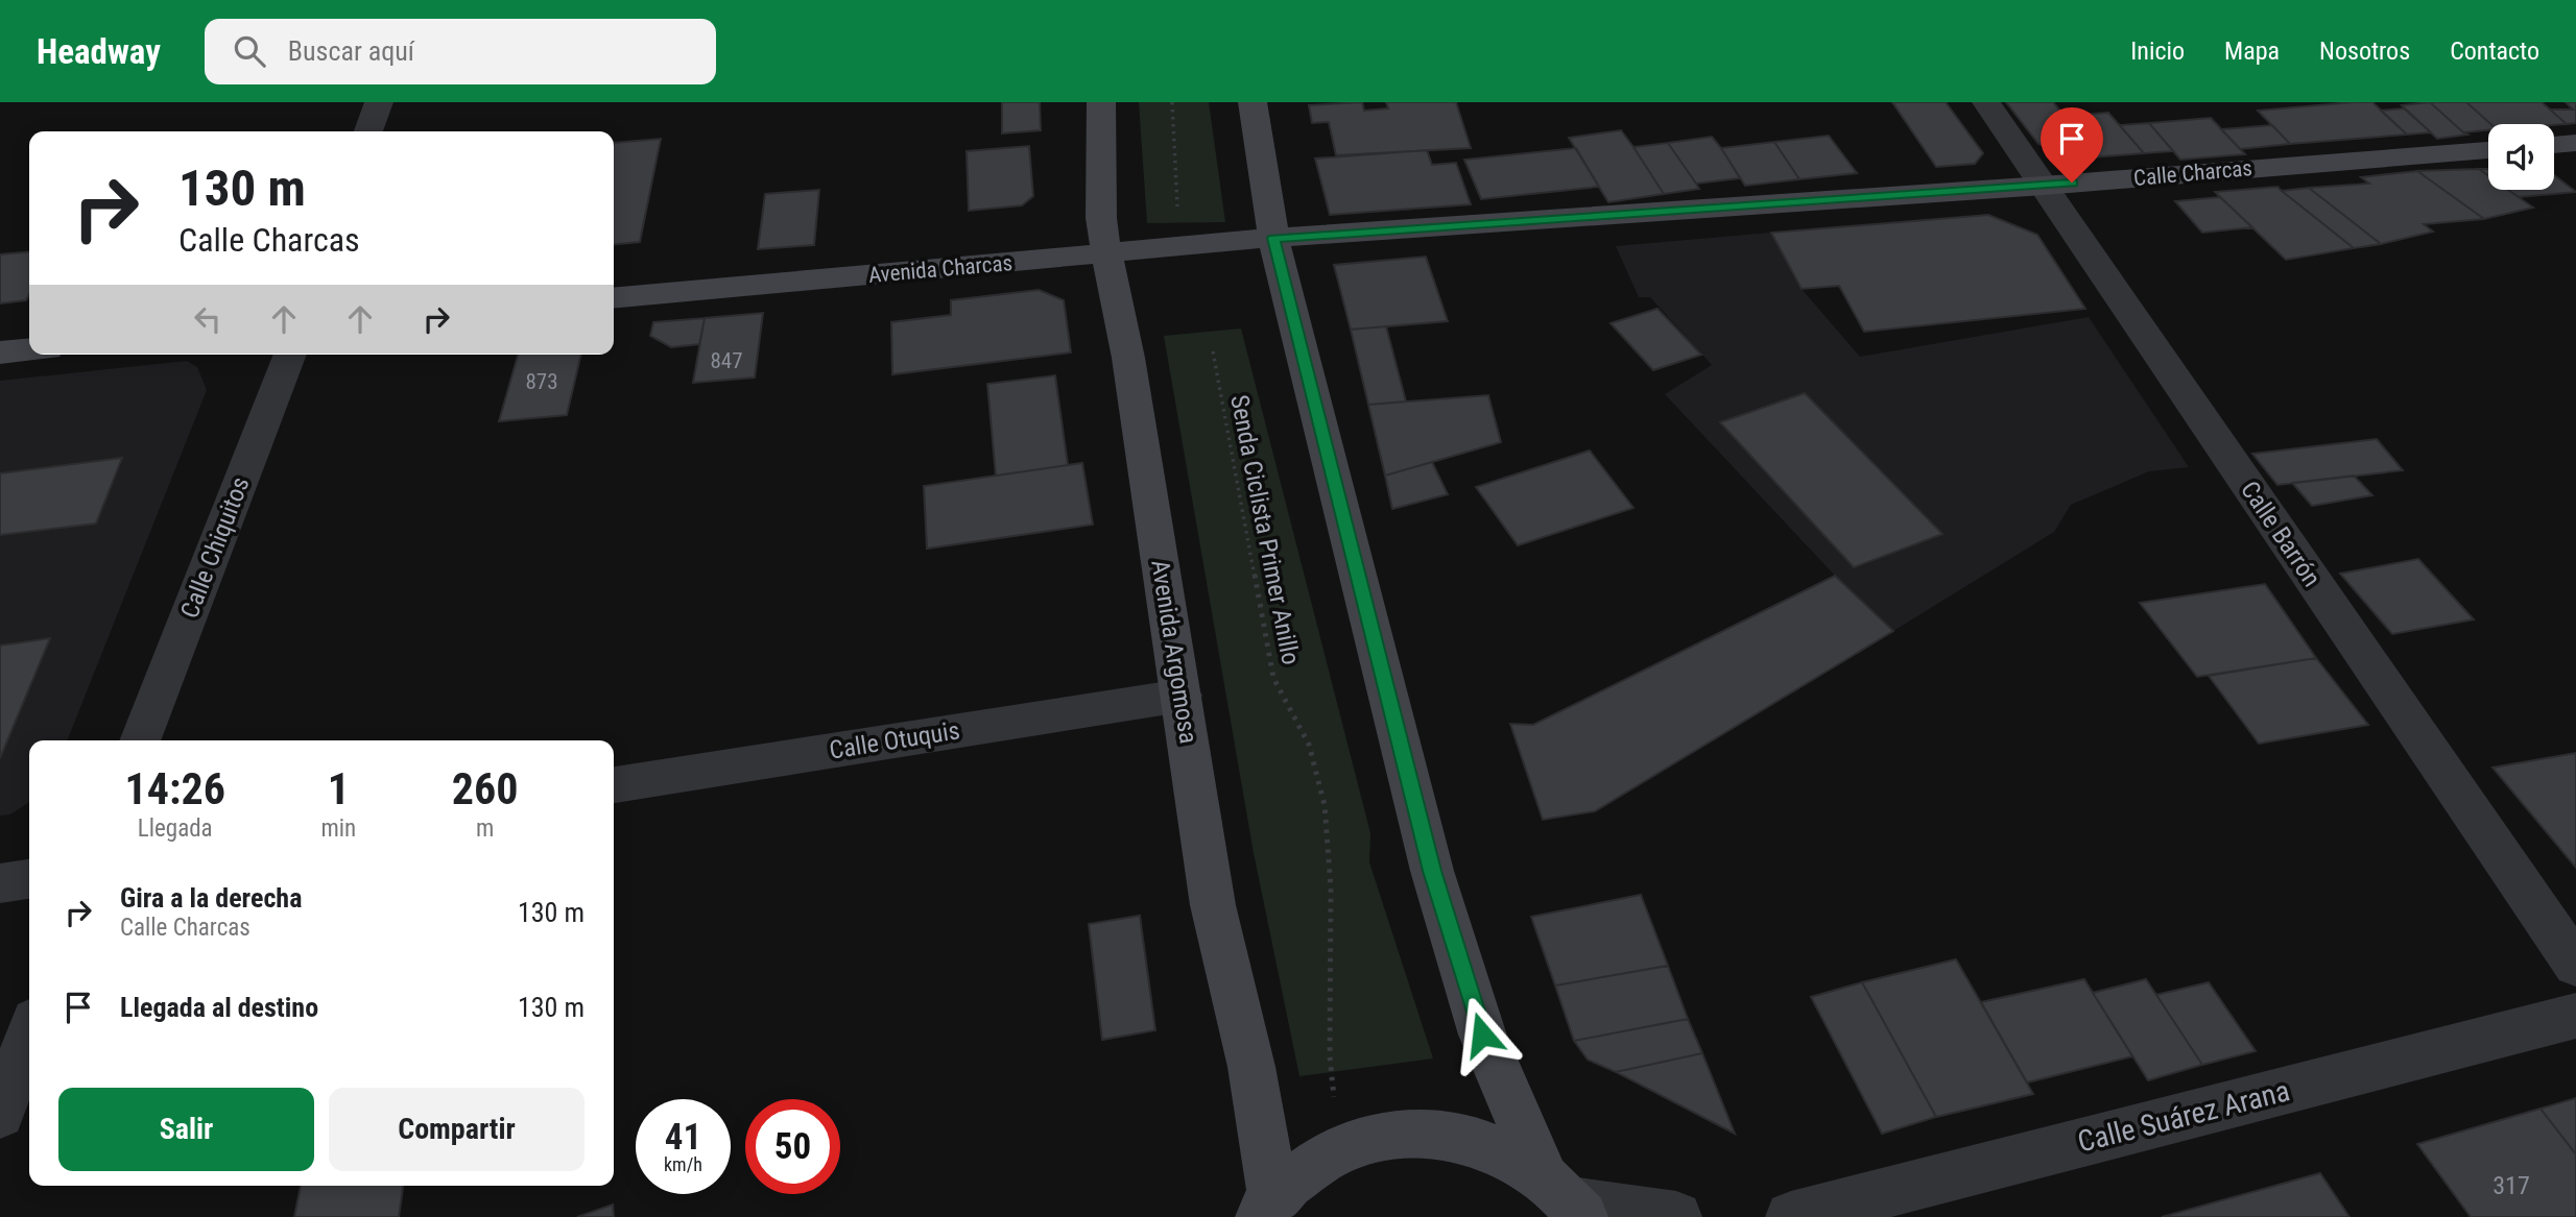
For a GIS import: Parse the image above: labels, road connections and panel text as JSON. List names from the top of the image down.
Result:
{
  "streets": {
    "main road": ["Calle Charcas", "Avenida Charcas", "Avenida Argomosa"],
    "street": [
      "Calle Barrón",
      "Calle Chiquitos",
      "Calle Otuquis",
      "Calle Suárez Arana"
    ],
    "path": ["Senda Ciclista Primer Anillo"]
  },
  "crossings": [
    ["Calle Charcas", "Avenida Charcas"],
    ["Calle Charcas", "Calle Barrón"],
    ["Avenida Charcas", "Avenida Argomosa"],
    ["Avenida Argomosa", "Calle Otuquis"]
  ],
  "house_numbers": ["847", "873", "317"],
  "page": {
    "header": "Headway",
    "search": "Buscar aquí",
    "nav": [
      "Inicio",
      "Mapa",
      "Nosotros",
      "Contacto"
    ],
    "turn": ["130 m", "Calle Charcas"],
    "eta": [
      "14:26",
      "Llegada",
      "1",
      "min",
      "260",
      "m"
    ],
    "list": [
      {
        "name": "Gira a la derecha",
        "note": "Calle Charcas",
        "value": "130 m"
      },
      {
        "name": "Llegada al destino",
        "value": "130 m"
      }
    ],
    "buttons": ["Salir", "Compartir"],
    "speed": "41 km/h",
    "limit": "50"
  }
}
